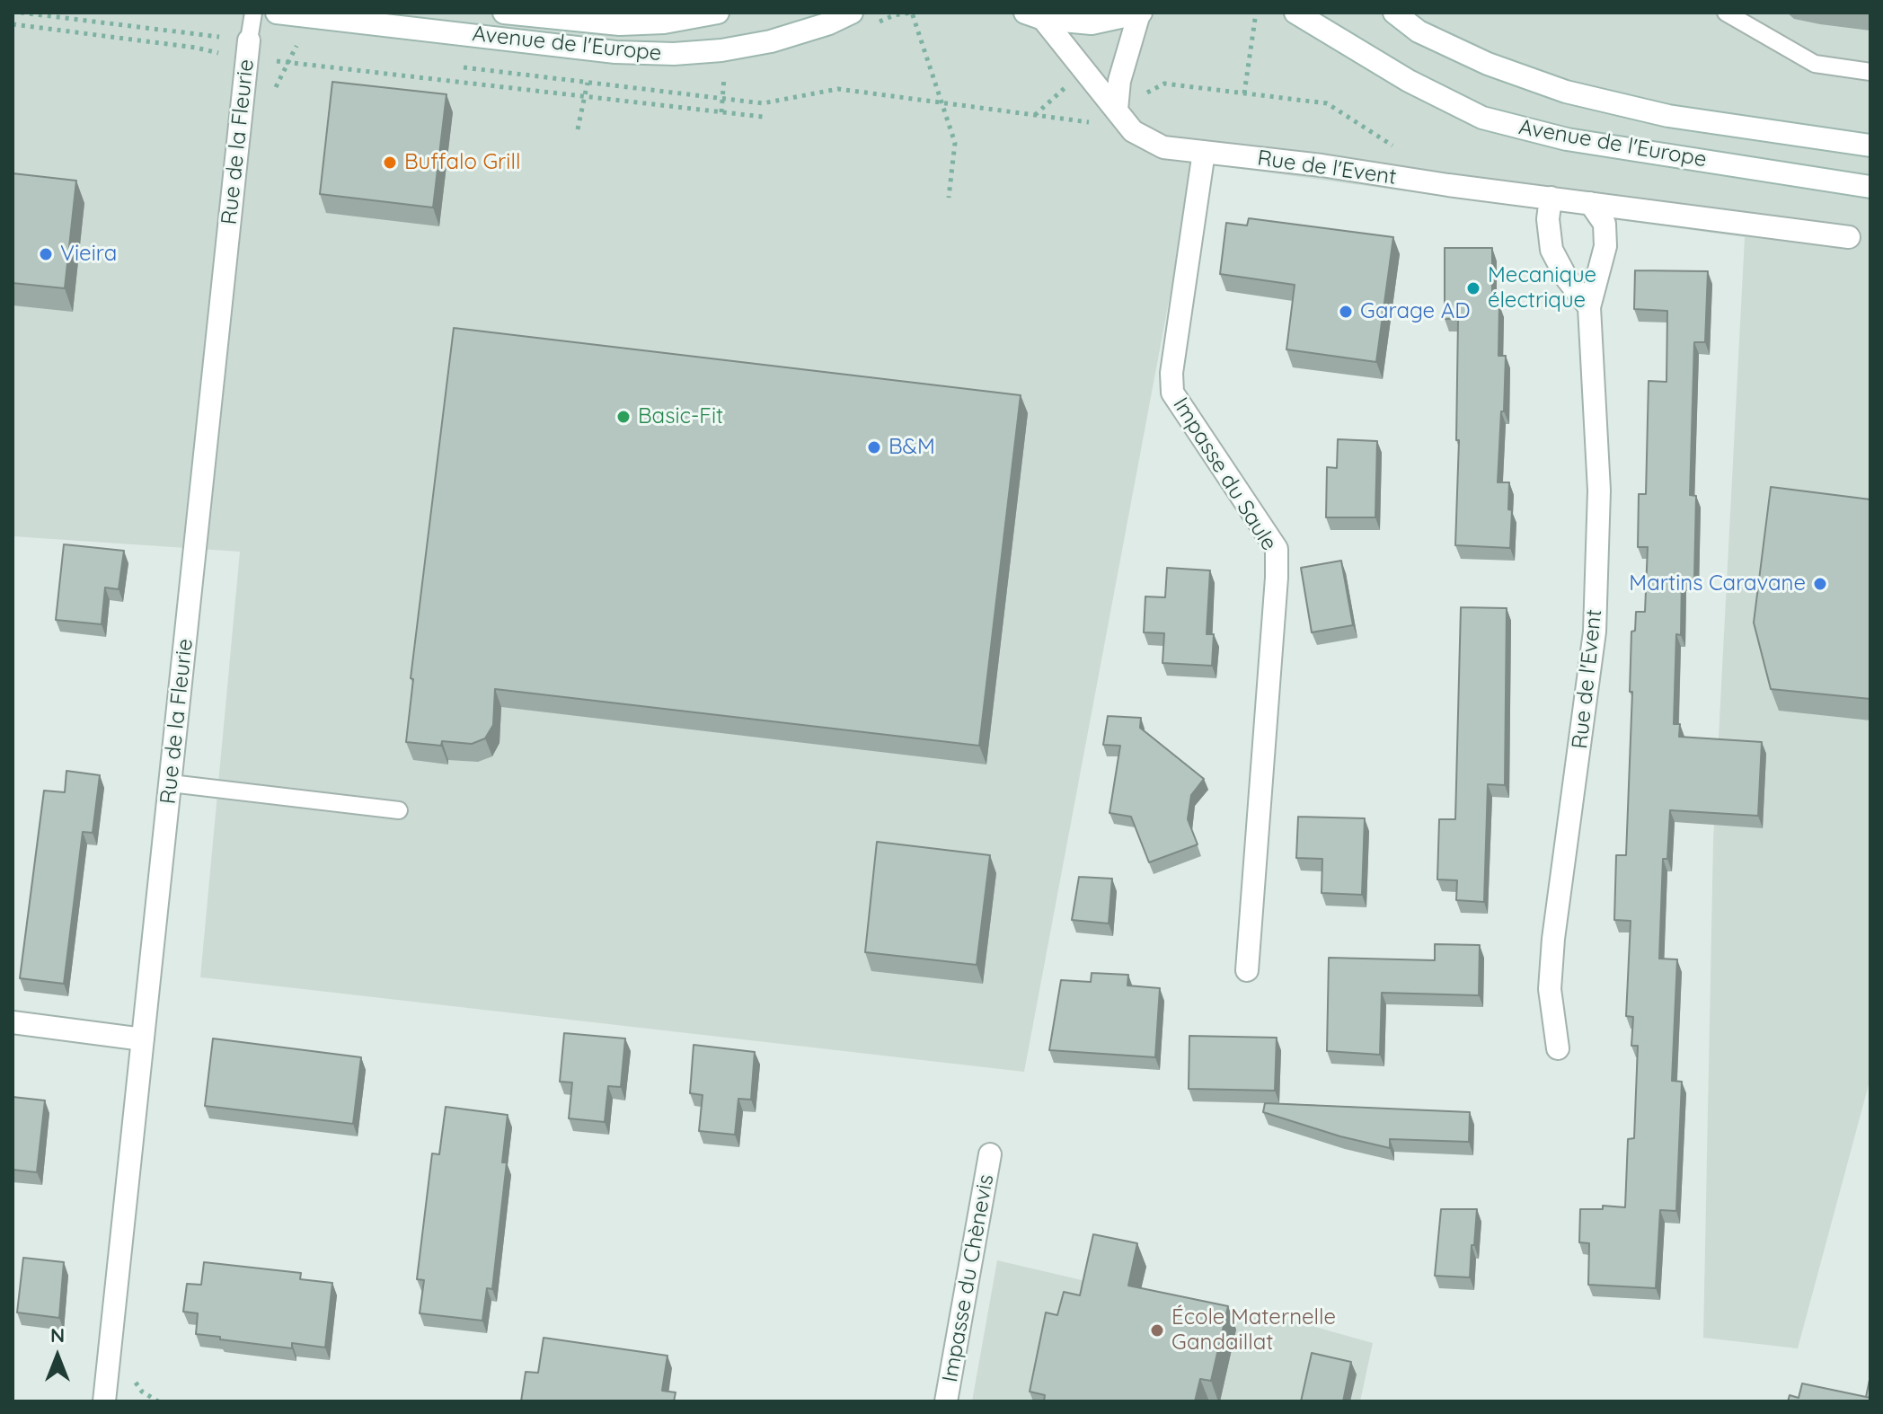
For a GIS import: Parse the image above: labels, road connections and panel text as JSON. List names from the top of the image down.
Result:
{
  "streets": {
    "street": [
      "Avenue de l'Europe",
      "Rue de la Fleurie",
      "Rue de l'Event",
      "Impasse du Saule",
      "Impasse du Chènevis"
    ]
  },
  "crossings": [
    ["Rue de l'Event", "Impasse du Saule"]
  ],
  "places": [
    "Buffalo Grill",
    "Vieira",
    "Mecanique électrique",
    "Garage AD",
    "Basic-Fit",
    "B&M",
    "Martins Caravane",
    "École Maternelle Gandaillat"
  ],
  "north": "top"
}
